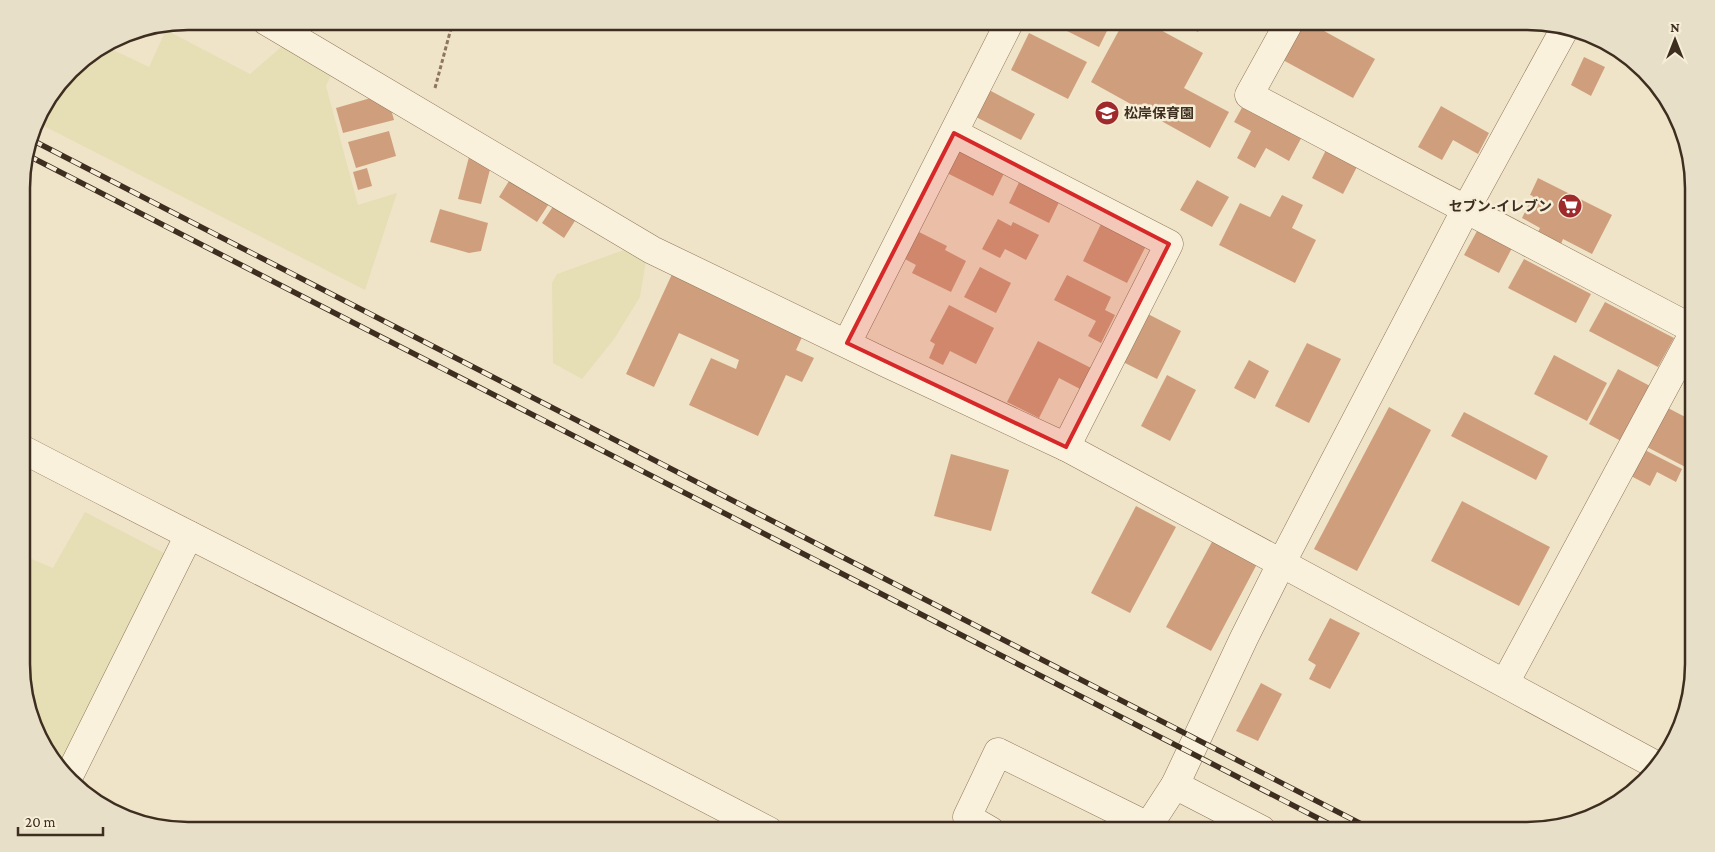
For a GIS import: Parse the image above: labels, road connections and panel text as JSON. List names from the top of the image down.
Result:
{
  "places": {
    "school or university": ["松岸保育園"],
    "supermarket": ["セブン-イレブン"]
  },
  "scale_bar": "20 m",
  "north": "top"
}
